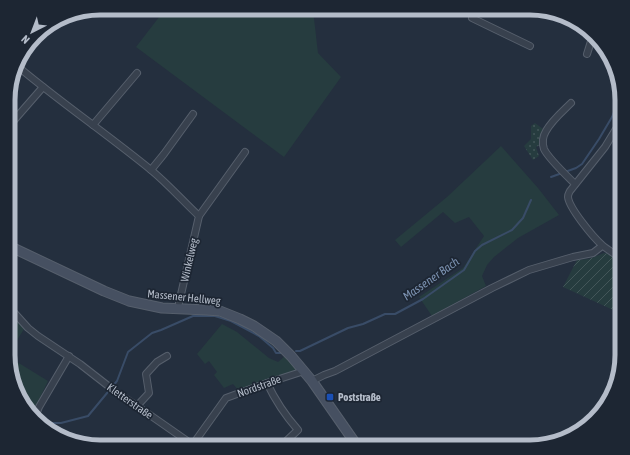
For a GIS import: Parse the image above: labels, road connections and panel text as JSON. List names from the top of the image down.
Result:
{
  "streets": {
    "main road": ["Massener Hellweg"],
    "street": ["Winkelweg", "Nordstraße", "Kletterstraße"]
  },
  "crossings": [
    ["Massener Hellweg", "Nordstraße"]
  ],
  "water": ["Massener Bach"],
  "places": {
    "transit": ["Poststraße"]
  },
  "north": "bottom left"
}
